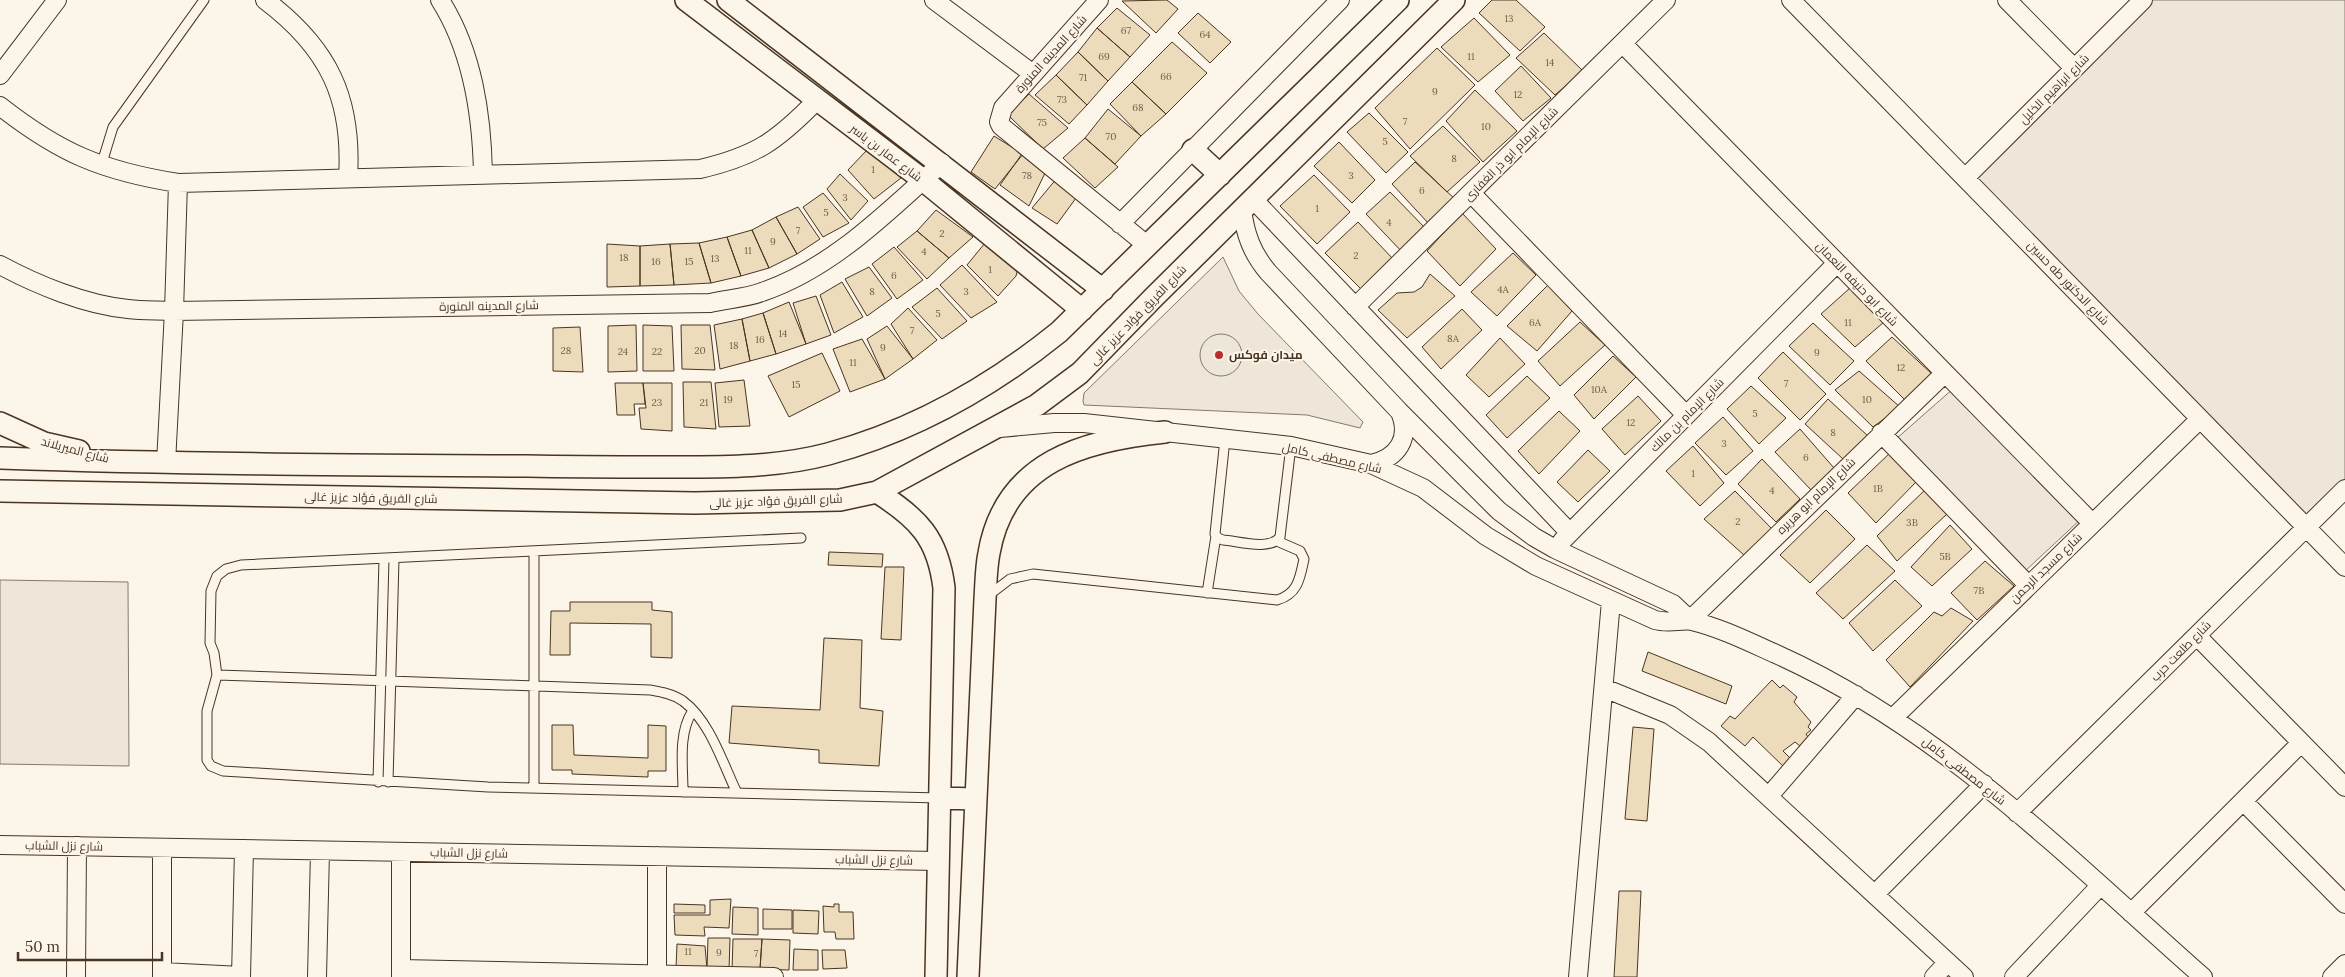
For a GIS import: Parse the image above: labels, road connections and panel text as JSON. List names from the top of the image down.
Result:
{
  "streets": {
    "street": [
      "شارع المدينه المنورة",
      "شارع ابراهيم الخليل",
      "شارع عمار بن ياسر",
      "شارع الإمام ابو ذر الغفارى",
      "شارع الدكتور طه حسين",
      "شارع ابو حنيفه النعمان",
      "شارع الفريق فؤاد عزيز غالى",
      "شارع الإمام بن مالك",
      "شارع الميريلاند",
      "شارع مصطفى كامل",
      "شارع الإمام ابو هريره",
      "شارع مسجد الرحمن",
      "شارع طلعت حرب",
      "شارع نزل الشباب"
    ]
  },
  "crossings": [
    ["شارع المدينه المنورة", "شارع عمار بن ياسر"],
    ["شارع ابراهيم الخليل", "شارع الدكتور طه حسين"],
    ["شارع الإمام ابو ذر الغفارى", "شارع ابو حنيفه النعمان"],
    ["شارع الدكتور طه حسين", "شارع مسجد الرحمن"],
    ["شارع الدكتور طه حسين", "شارع طلعت حرب"],
    ["شارع ابو حنيفه النعمان", "شارع الإمام بن مالك"],
    ["شارع ابو حنيفه النعمان", "شارع الإمام ابو هريره"],
    ["شارع ابو حنيفه النعمان", "شارع مسجد الرحمن"],
    ["شارع الفريق فؤاد عزيز غالى", "شارع مصطفى كامل"],
    ["شارع الإمام بن مالك", "شارع مصطفى كامل"],
    ["شارع مصطفى كامل", "شارع الإمام ابو هريره"],
    ["شارع مصطفى كامل", "شارع مسجد الرحمن"],
    ["شارع مصطفى كامل", "شارع طلعت حرب"]
  ],
  "places": ["ميدان فوكس"],
  "house_numbers": [
    "13",
    "67",
    "64",
    "69",
    "11",
    "14",
    "66",
    "71",
    "9",
    "12",
    "73",
    "68",
    "7",
    "75",
    "10",
    "70",
    "5",
    "8",
    "1",
    "78",
    "3",
    "6",
    "3",
    "1",
    "5",
    "4",
    "7",
    "2",
    "9",
    "11",
    "4",
    "2",
    "18",
    "13",
    "16",
    "15",
    "1",
    "6",
    "4A",
    "8",
    "3",
    "5",
    "6A",
    "11",
    "7",
    "14",
    "8A",
    "16",
    "18",
    "9",
    "28",
    "20",
    "24",
    "22",
    "9",
    "11",
    "12",
    "7",
    "15",
    "10A",
    "19",
    "10",
    "23",
    "21",
    "5",
    "12",
    "8",
    "3",
    "6",
    "1",
    "1B",
    "4",
    "2",
    "3B",
    "5B",
    "7B",
    "11",
    "9",
    "7"
  ],
  "scale_bar": "50 m"
}
